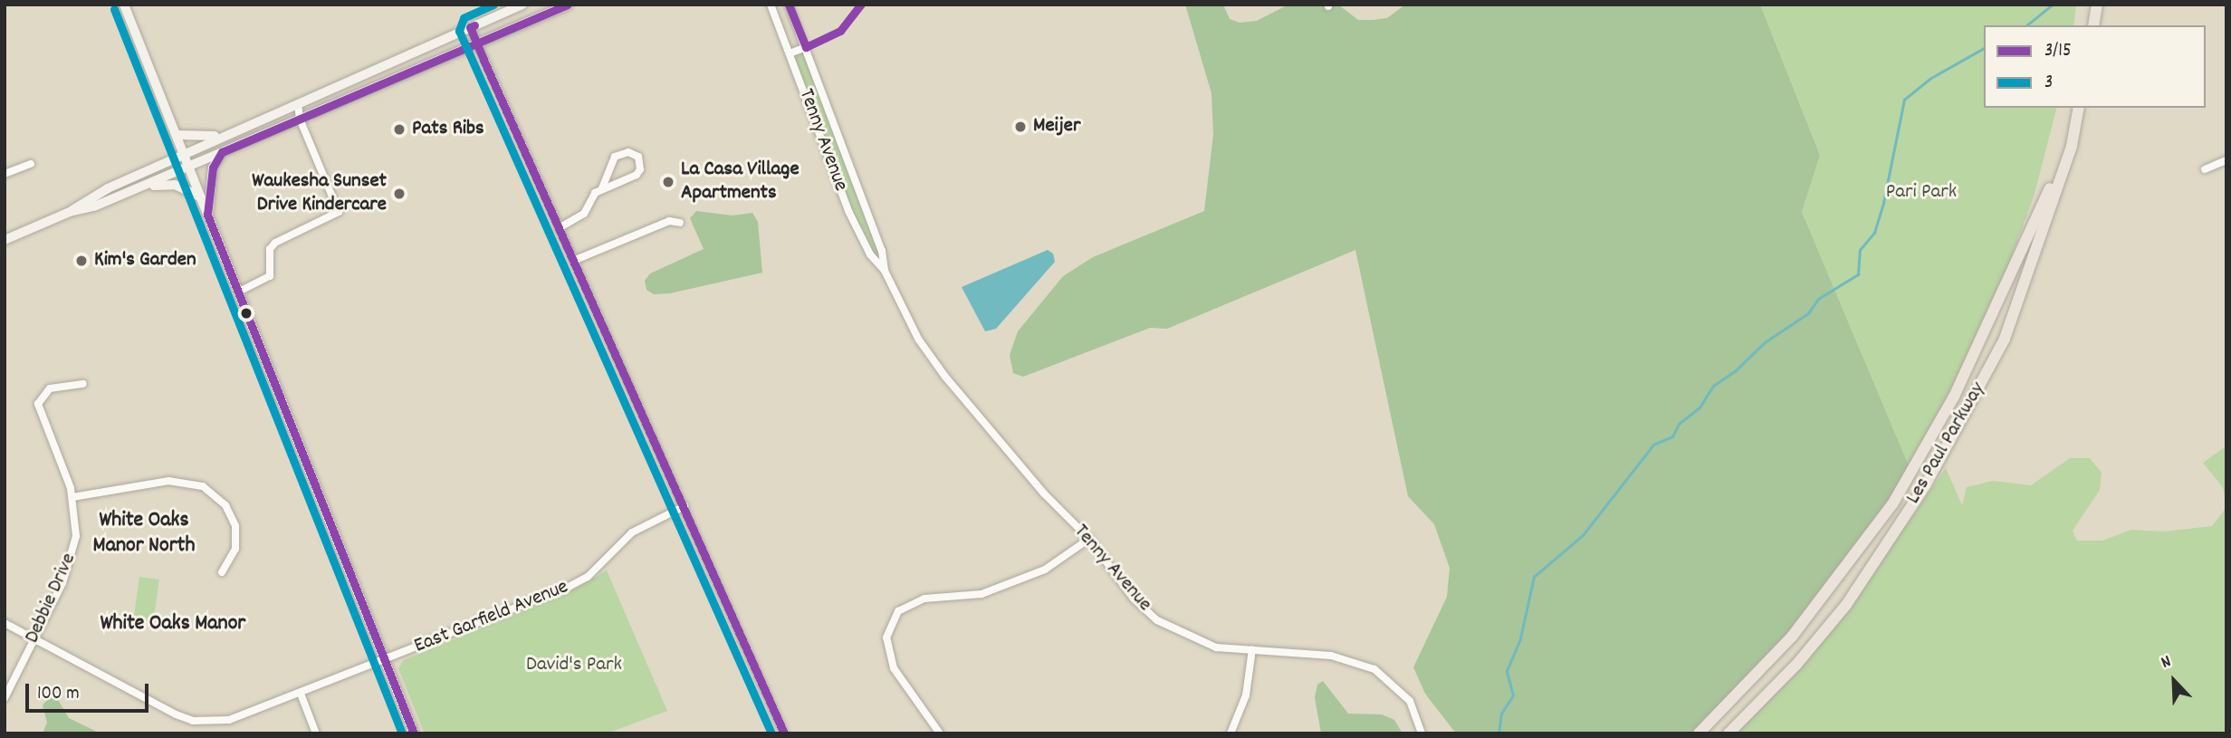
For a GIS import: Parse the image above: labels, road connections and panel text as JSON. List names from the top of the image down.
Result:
{
  "streets": {
    "main road": ["Les Paul Parkway"],
    "street": ["Tenny Avenue", "Debbie Drive", "East Garfield Avenue"]
  },
  "crossings": [
    ["Debbie Drive", "East Garfield Avenue"]
  ],
  "districts": ["White Oaks Manor North", "White Oaks Manor"],
  "parks": ["Pari Park", "David's Park"],
  "places": [
    "Meijer",
    "Pats Ribs",
    "La Casa Village Apartments",
    "Waukesha Sunset Drive Kindercare",
    "Kim's Garden"
  ],
  "lines": ["transit line 3/15", "transit line 3"],
  "legend": ["3/15", "3"],
  "scale_bar": "100 m",
  "north": "top left"
}
